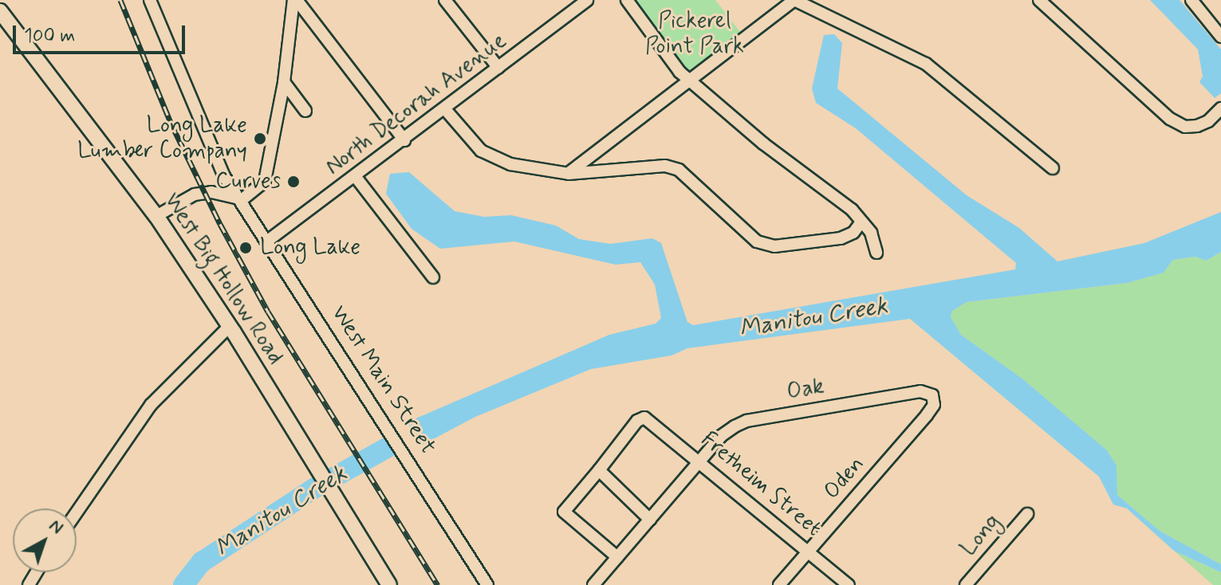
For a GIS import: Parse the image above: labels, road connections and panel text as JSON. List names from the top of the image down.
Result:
{
  "streets": {
    "main road": ["West Big Hollow Road"],
    "street": [
      "North Decorah Avenue",
      "West Main Street",
      "Oak",
      "Oden",
      "Fretheim Street",
      "Long"
    ]
  },
  "crossings": [
    ["North Decorah Avenue", "West Main Street"],
    ["Oak", "Oden"],
    ["Oak", "Fretheim Street"],
    ["Oden", "Fretheim Street"]
  ],
  "water": ["Manitou Creek"],
  "parks": ["Pickerel Point Park"],
  "places": ["Long Lake Lumber Company", "Curves", "Long Lake"],
  "scale_bar": "100 m",
  "north": "top right"
}
